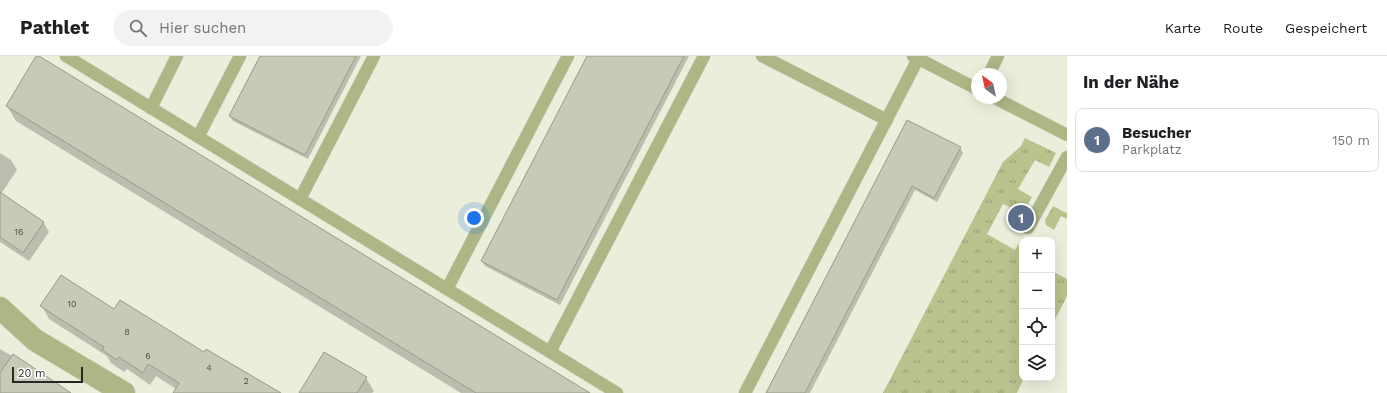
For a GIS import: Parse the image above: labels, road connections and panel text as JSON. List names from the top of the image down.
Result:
{
  "house_numbers": [
    "16",
    "10",
    "8",
    "6",
    "4",
    "2"
  ],
  "scale_bar": "20 m",
  "north": "top left",
  "page": {
    "header": "Pathlet",
    "search": "Hier suchen",
    "nav": ["Karte", "Route", "Gespeichert"],
    "heading": "In der Nähe",
    "list": [
      {
        "mark": "1",
        "name": "Besucher",
        "note": "Parkplatz",
        "value": "150 m"
      }
    ],
    "pins": "1",
    "map_buttons": ["+", "−"],
    "scale": "20 m"
  }
}
